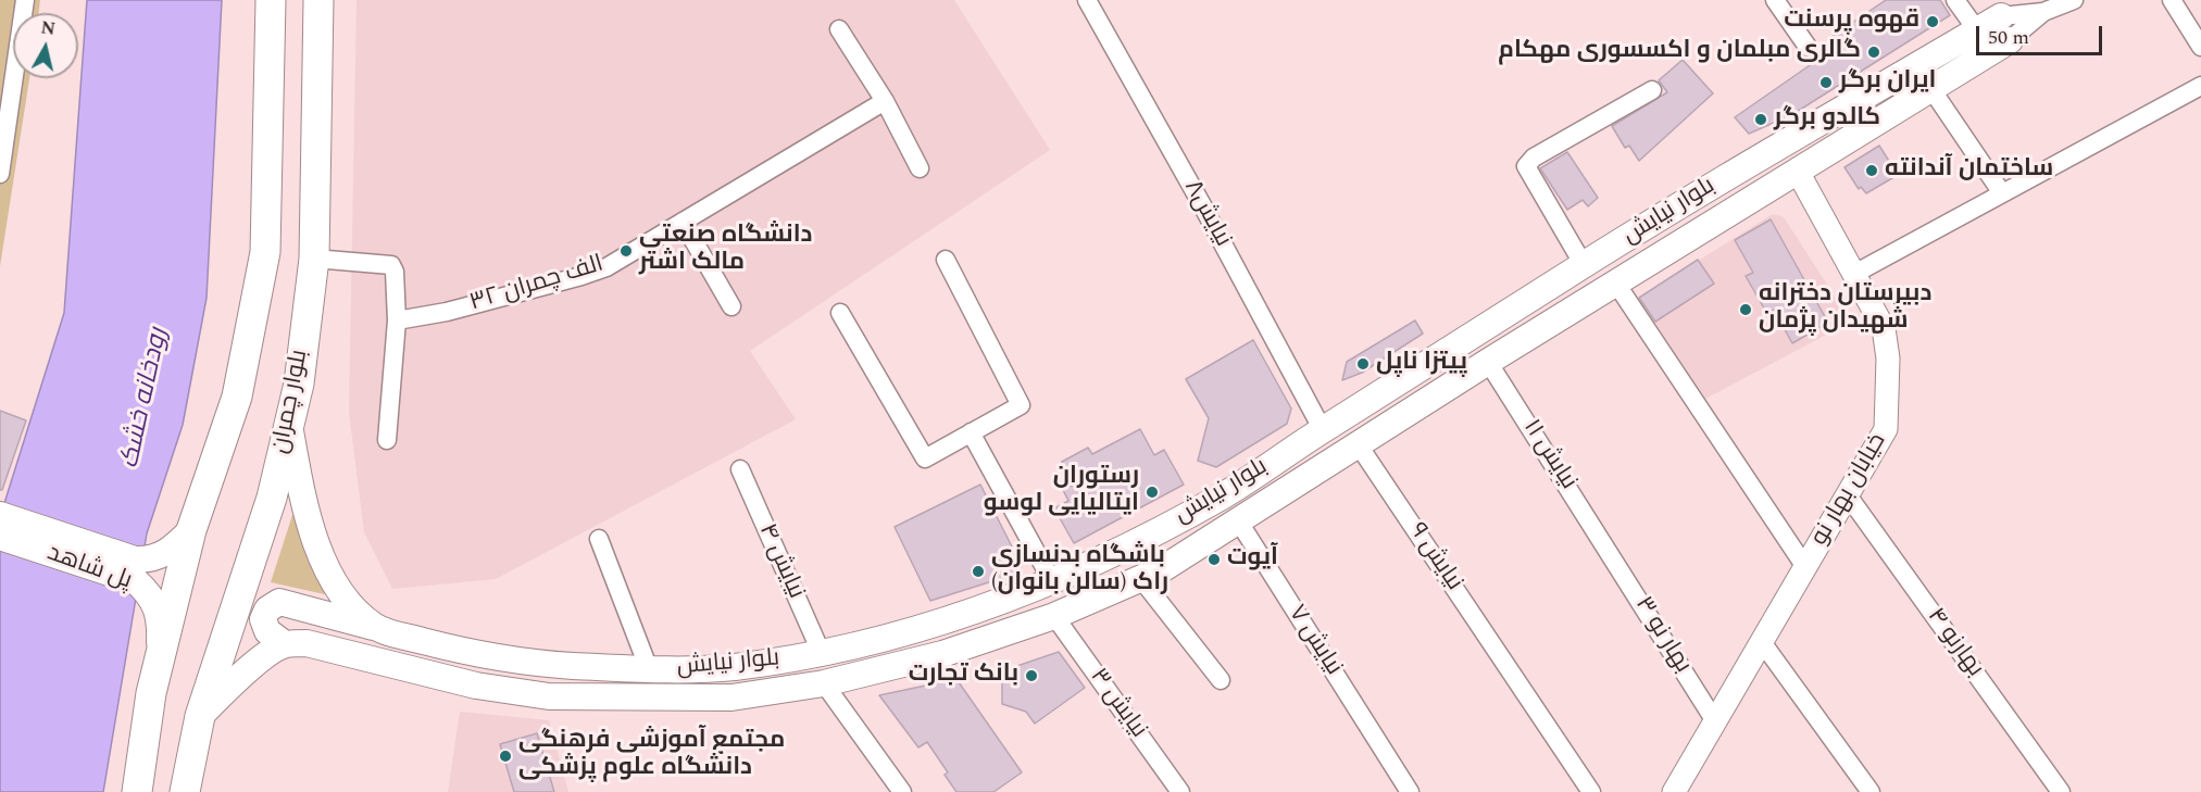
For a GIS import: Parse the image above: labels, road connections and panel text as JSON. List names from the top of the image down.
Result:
{
  "streets": {
    "main road": ["بلوار نیایش", "بلوار چمران", "پل شاهد"],
    "street": [
      "نیایش۸",
      "۳۲ الف چمران",
      "نیایش ۱۱",
      "خیابان بهار نو",
      "نیایش ۹",
      "نیایش ۴",
      "۳ بهار نو",
      "نیایش ۷",
      "۴ بهارنو",
      "نیایش ۳"
    ]
  },
  "crossings": [
    ["بلوار نیایش", "نیایش۸"],
    ["بلوار نیایش", "نیایش ۱۱"],
    ["بلوار نیایش", "خیابان بهار نو"],
    ["بلوار نیایش", "نیایش ۹"],
    ["بلوار نیایش", "نیایش ۴"],
    ["بلوار نیایش", "نیایش ۷"],
    ["بلوار نیایش", "نیایش ۳"],
    ["نیایش ۱۱", "۳ بهار نو"],
    ["خیابان بهار نو", "۳ بهار نو"],
    ["خیابان بهار نو", "۴ بهارنو"]
  ],
  "water": ["رودخانه خشک"],
  "places": [
    "قهوه پرسنت",
    "گالری مبلمان و اکسسوری مهکام",
    "ایران برگر",
    "کالدو برگر",
    "ساختمان آندانته",
    "دانشگاه صنعتی مالک اشتر",
    "دبیرستان دخترانه شهیدان پژمان",
    "پیتزا ناپل",
    "رستوران ایتالیایی لوسو",
    "آیوت",
    "باشگاه بدنسازی راک (سالن بانوان)",
    "بانک تجارت",
    "مجتمع آموزشی فرهنگی دانشگاه علوم پزشکی"
  ],
  "scale_bar": "50 m",
  "north": "top"
}
